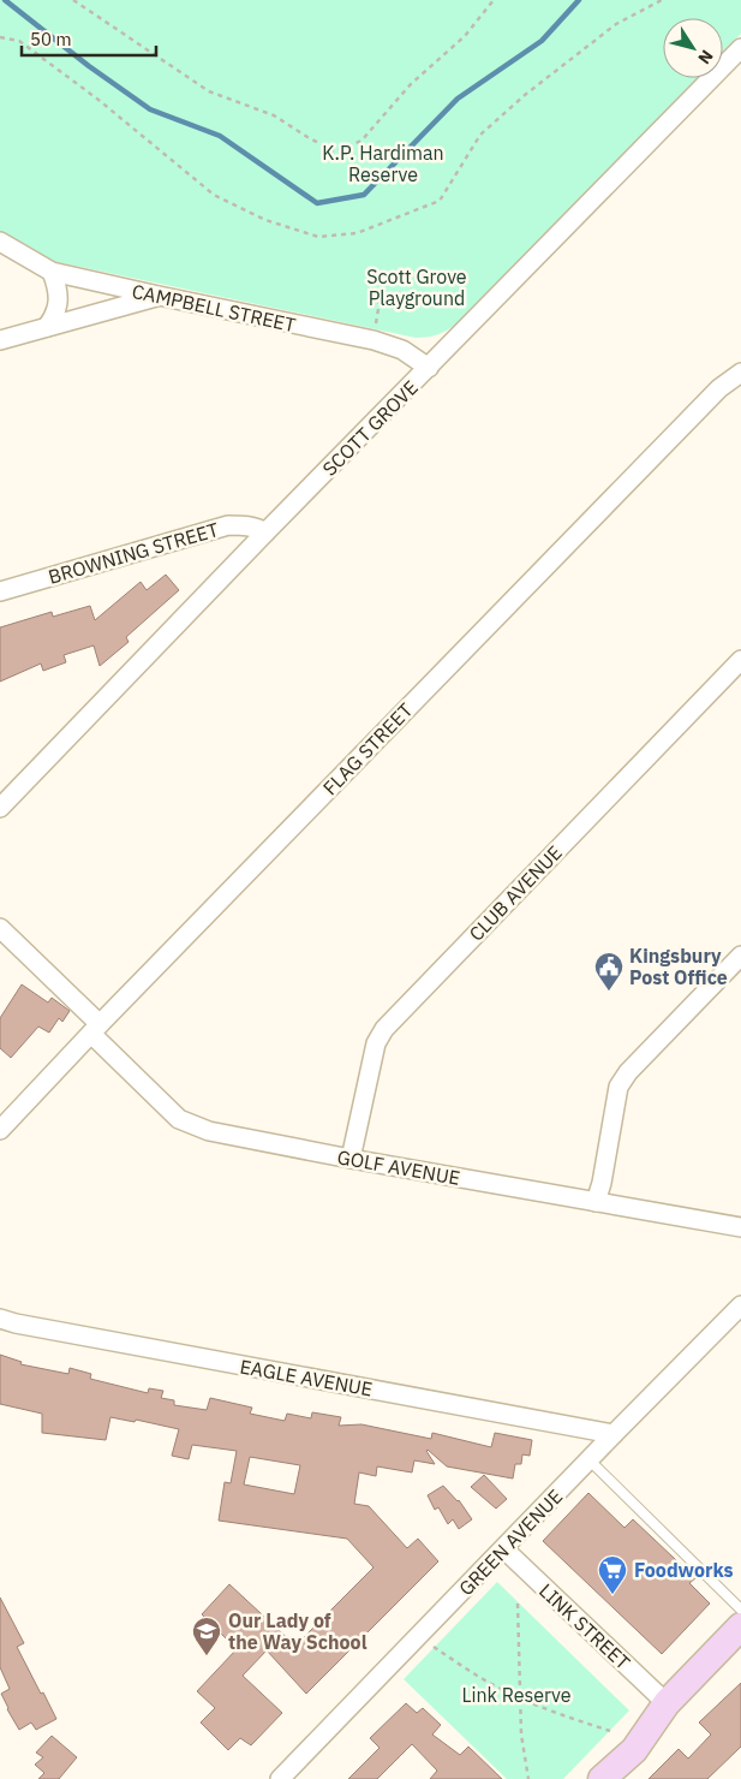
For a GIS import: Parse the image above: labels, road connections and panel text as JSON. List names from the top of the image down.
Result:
{
  "streets": {
    "street": [
      "CAMPBELL STREET",
      "SCOTT GROVE",
      "BROWNING STREET",
      "FLAG STREET",
      "CLUB AVENUE",
      "GOLF AVENUE",
      "EAGLE AVENUE",
      "GREEN AVENUE",
      "LINK STREET"
    ]
  },
  "crossings": [
    ["CAMPBELL STREET", "SCOTT GROVE"],
    ["SCOTT GROVE", "BROWNING STREET"],
    ["FLAG STREET", "GOLF AVENUE"],
    ["CLUB AVENUE", "GOLF AVENUE"],
    ["EAGLE AVENUE", "GREEN AVENUE"],
    ["GREEN AVENUE", "LINK STREET"]
  ],
  "parks": ["K.P. Hardiman Reserve", "Scott Grove Playground", "Link Reserve"],
  "places": {
    "public building": ["Kingsbury Post Office"],
    "supermarket": ["Foodworks"],
    "school or university": ["Our Lady of the Way School"]
  },
  "scale_bar": "50 m",
  "north": "bottom right"
}
